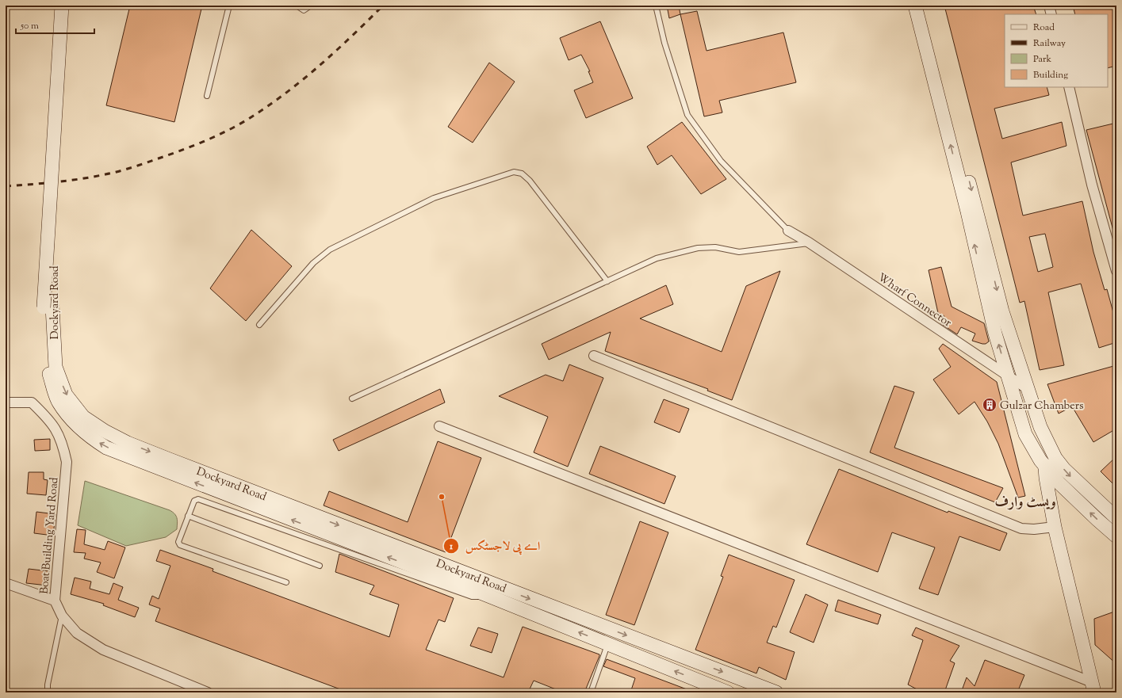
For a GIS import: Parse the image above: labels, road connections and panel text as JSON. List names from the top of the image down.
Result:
{
  "streets": {
    "street": ["Wharf Connector", "Dockyard Road", "Boat Building Yard Road"]
  },
  "districts": ["ویسٹ وارف"],
  "places": {
    "building": ["Gulzar Chambers"],
    "other": ["اے پی لاجسٹکس"]
  },
  "legend": [
    "Road",
    "Railway",
    "Park",
    "Building"
  ],
  "scale_bar": "50 m"
}
